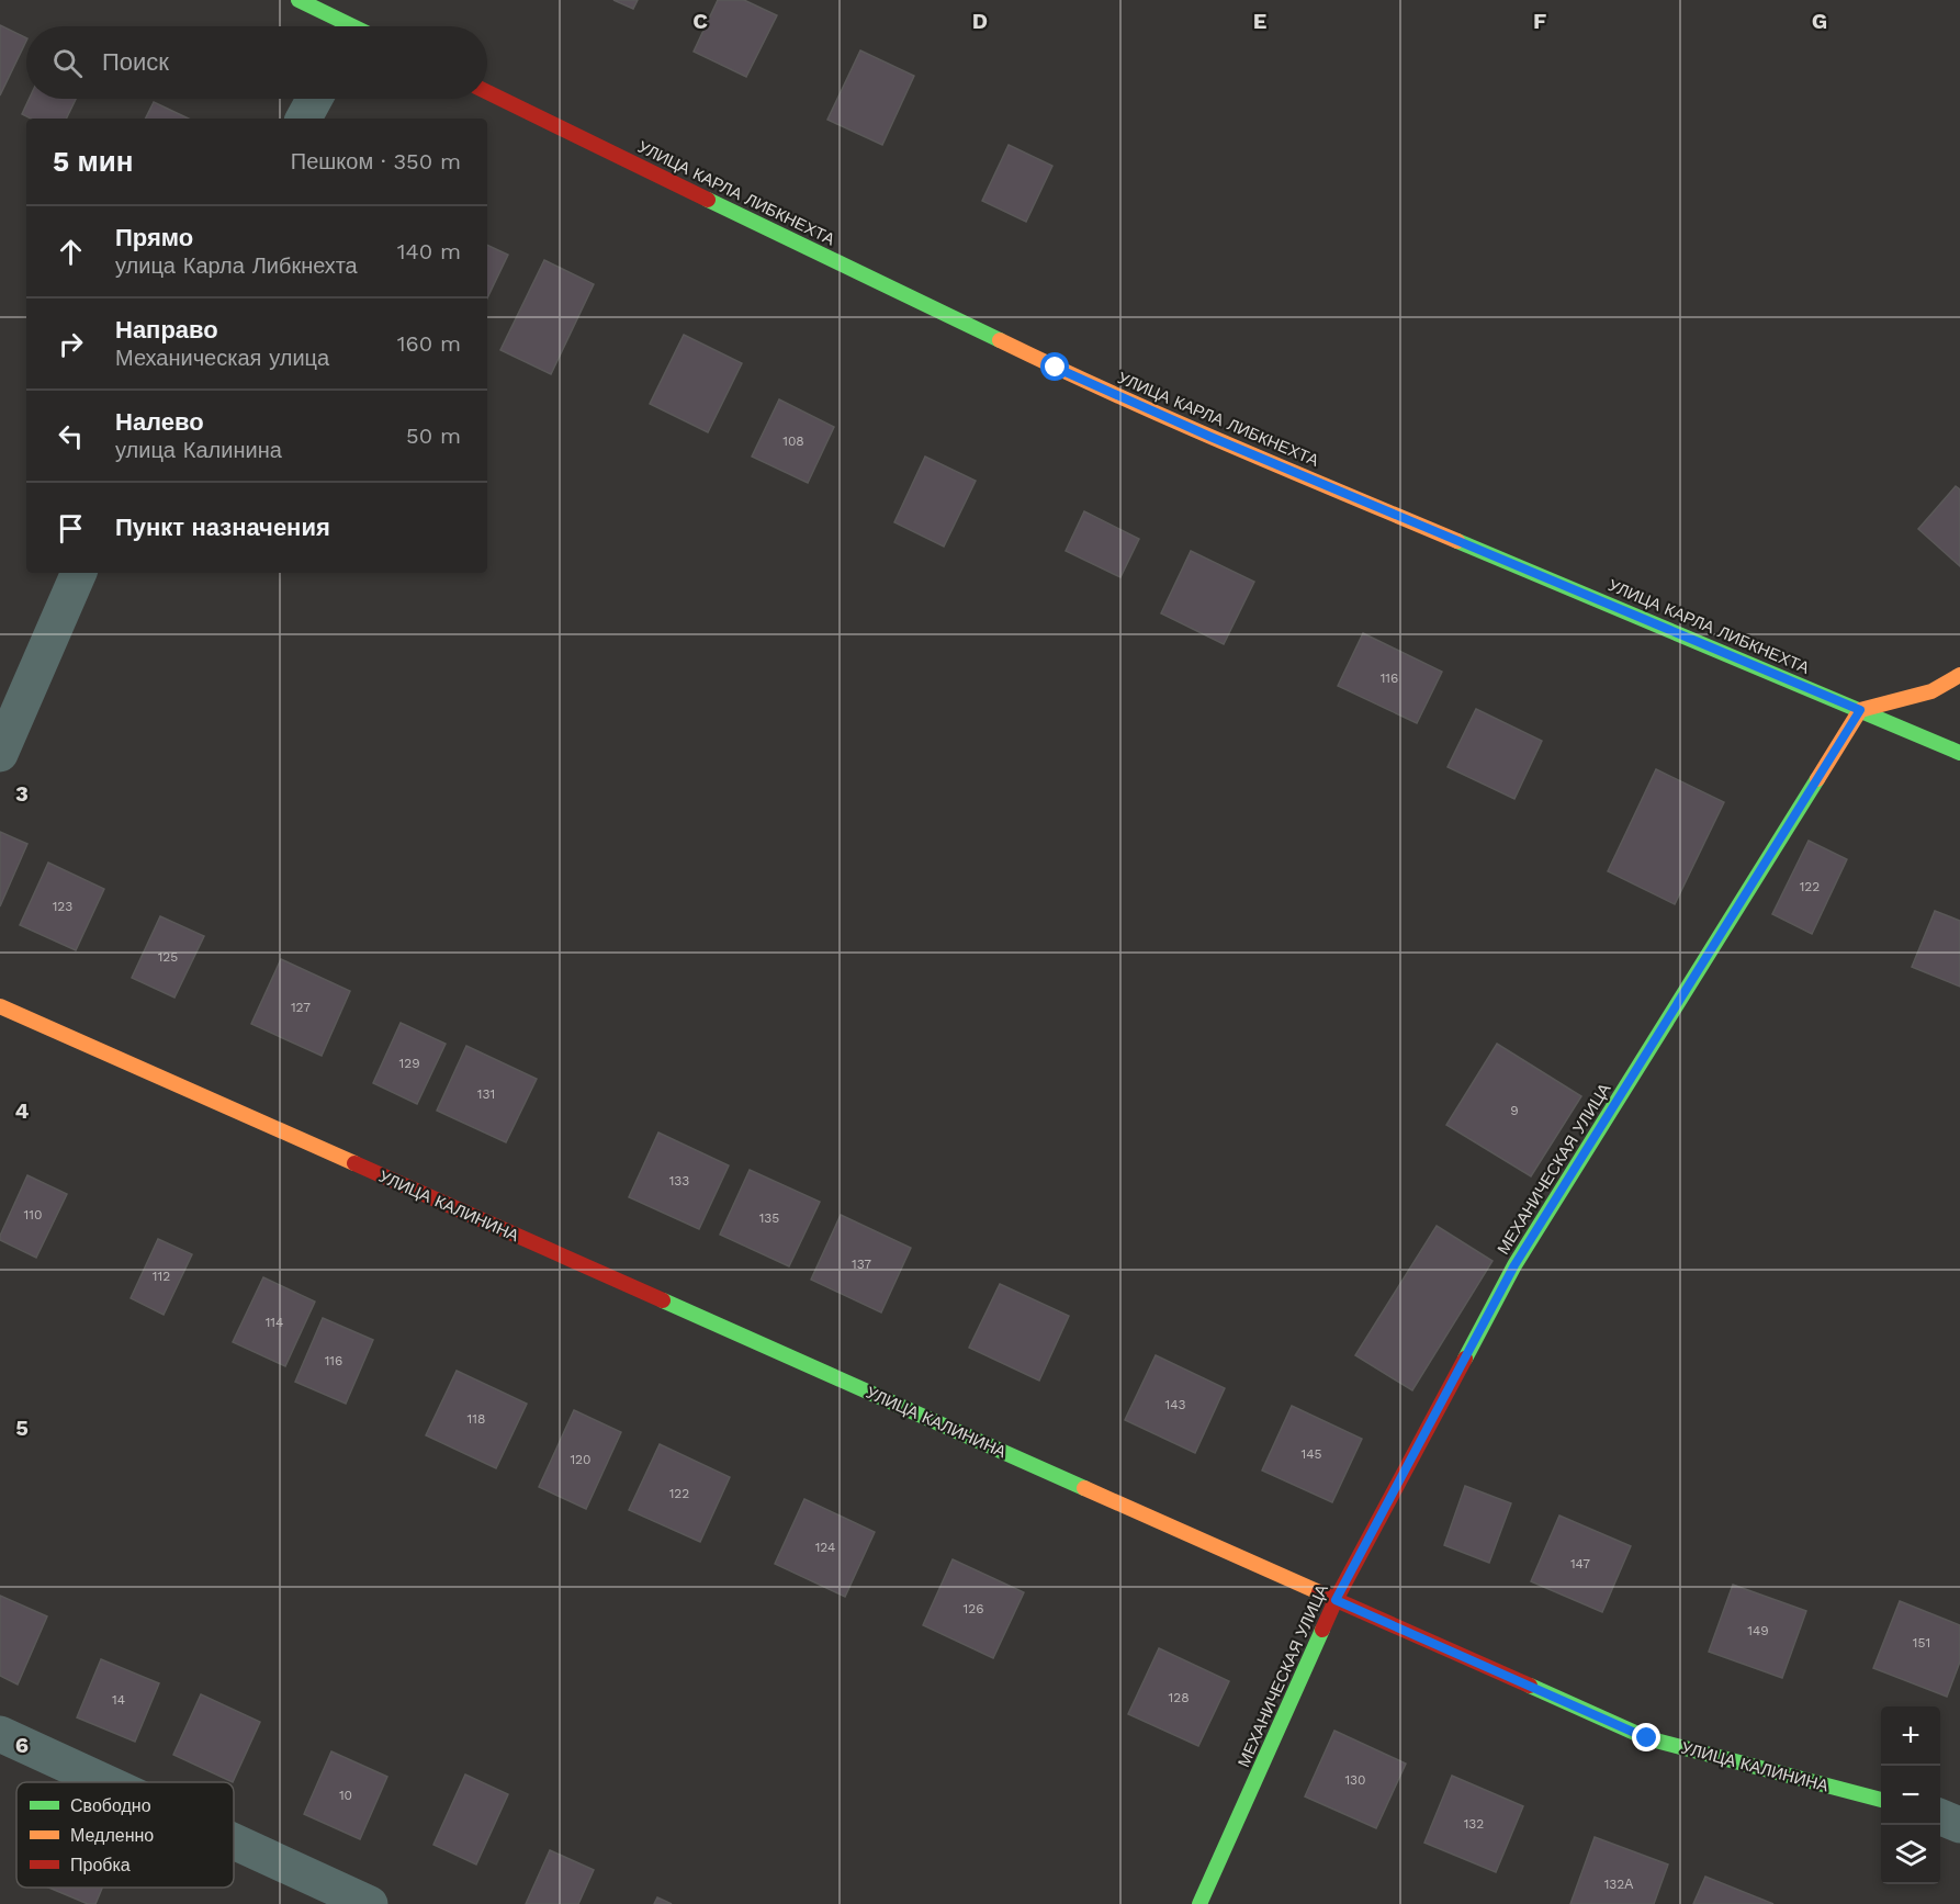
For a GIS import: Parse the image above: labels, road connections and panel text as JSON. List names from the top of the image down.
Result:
{
  "streets": {
    "street": ["УЛИЦА КАРЛА ЛИБКНЕХТА", "МЕХАНИЧЕСКАЯ УЛИЦА", "УЛИЦА КАЛИНИНА"]
  },
  "crossings": [
    ["УЛИЦА КАРЛА ЛИБКНЕХТА", "МЕХАНИЧЕСКАЯ УЛИЦА"],
    ["МЕХАНИЧЕСКАЯ УЛИЦА", "УЛИЦА КАЛИНИНА"]
  ],
  "house_numbers": [
    "108",
    "116",
    "122",
    "123",
    "125",
    "127",
    "129",
    "131",
    "9",
    "133",
    "110",
    "135",
    "137",
    "112",
    "114",
    "116",
    "143",
    "118",
    "145",
    "120",
    "122",
    "124",
    "147",
    "126",
    "149",
    "151",
    "128",
    "14",
    "130",
    "10",
    "132",
    "132А"
  ],
  "legend": ["Свободно", "Медленно", "Пробка"],
  "page": {
    "search": "Поиск",
    "heading": ["5 мин", "Пешком · 350 m"],
    "list": [
      ["Прямо", "улица Карла Либкнехта", "140 m"],
      ["Направо", "Механическая улица", "160 m"],
      ["Налево", "улица Калинина", "50 m"],
      "Пункт назначения"
    ],
    "map_buttons": ["+", "−"]
  },
  "grid": {
    "columns": [
      "C",
      "D",
      "E",
      "F",
      "G"
    ],
    "rows": [
      "3",
      "4",
      "5",
      "6"
    ]
  }
}
